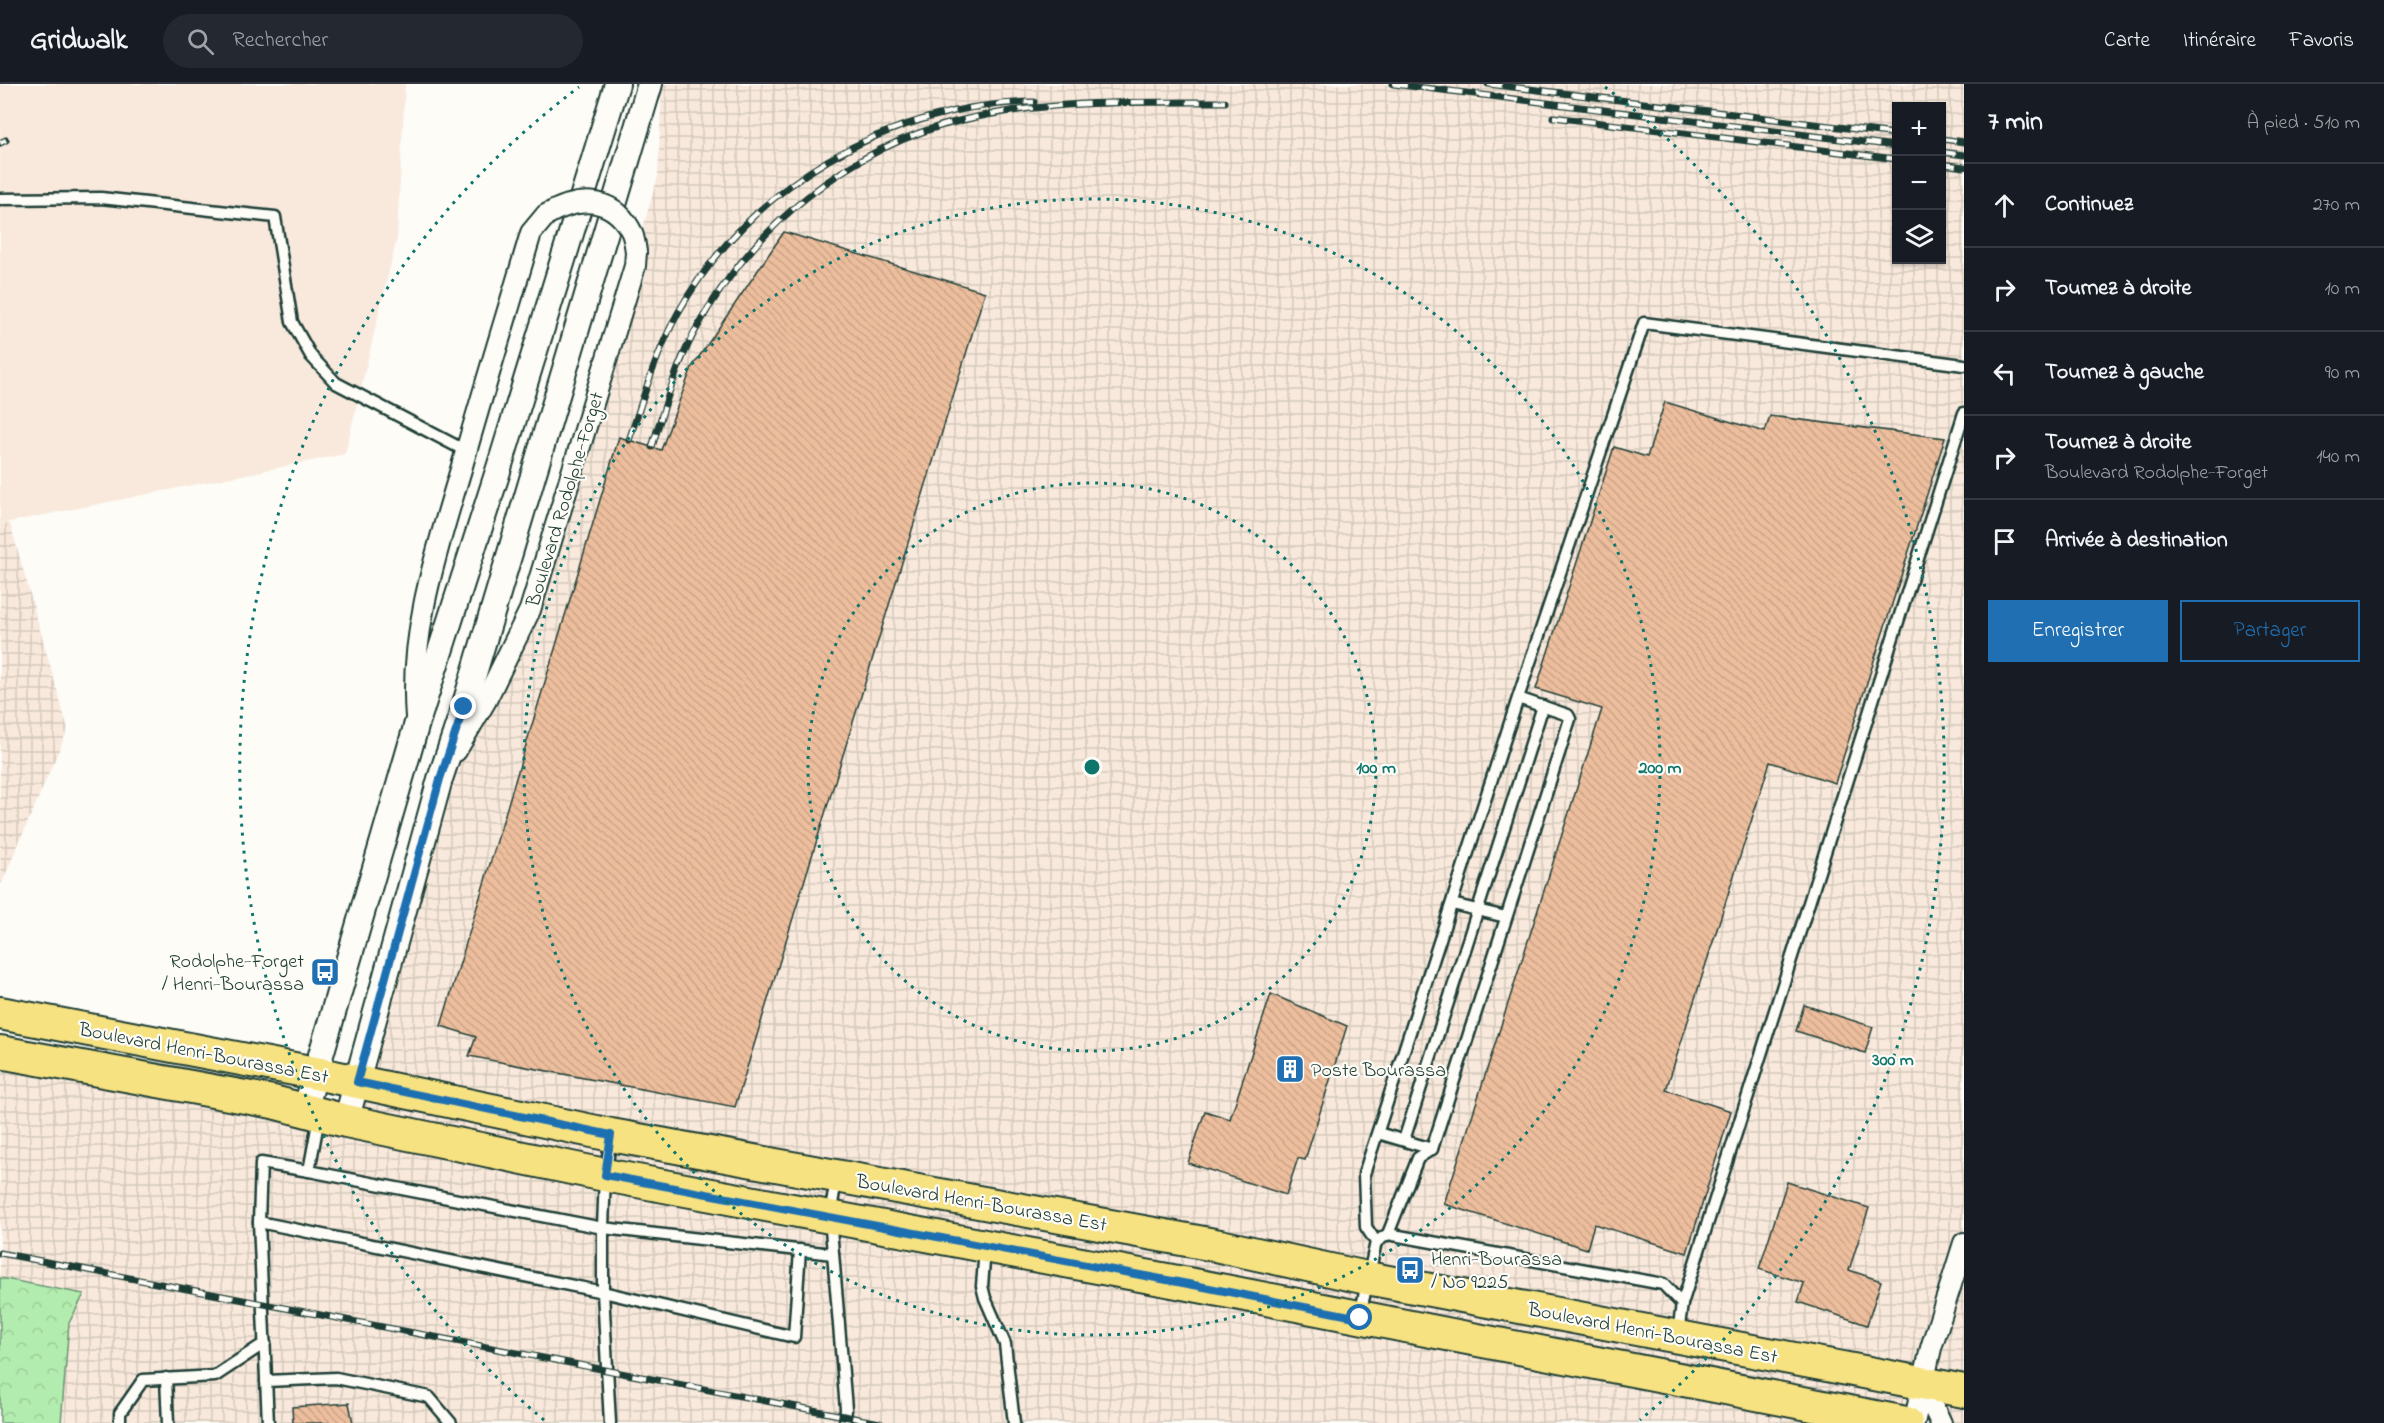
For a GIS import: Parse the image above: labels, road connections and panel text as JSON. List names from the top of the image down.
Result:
{
  "streets": {
    "main road": ["Boulevard Henri-Bourassa Est"],
    "street": ["Boulevard Rodolphe-Forget"]
  },
  "crossings": [
    ["Boulevard Rodolphe-Forget", "Boulevard Henri-Bourassa Est"]
  ],
  "places": {
    "bus stop": ["Rodolphe-Forget / Henri-Bourassa", "Henri-Bourassa / No 9225"],
    "building": ["Poste Bourassa"]
  },
  "page": {
    "header": "Gridwalk",
    "search": "Rechercher",
    "nav": ["Carte", "Itinéraire", "Favoris"],
    "heading": ["7 min", "À pied · 510 m"],
    "map_buttons": ["+", "−"],
    "list": [
      ["Continuez", "270 m"],
      ["Tournez à droite", "10 m"],
      ["Tournez à gauche", "90 m"],
      ["Tournez à droite", "Boulevard Rodolphe-Forget", "140 m"],
      "Arrivée à destination"
    ],
    "buttons": ["Enregistrer", "Partager"]
  },
  "rings": ["100 m", "200 m", "300 m"]
}
